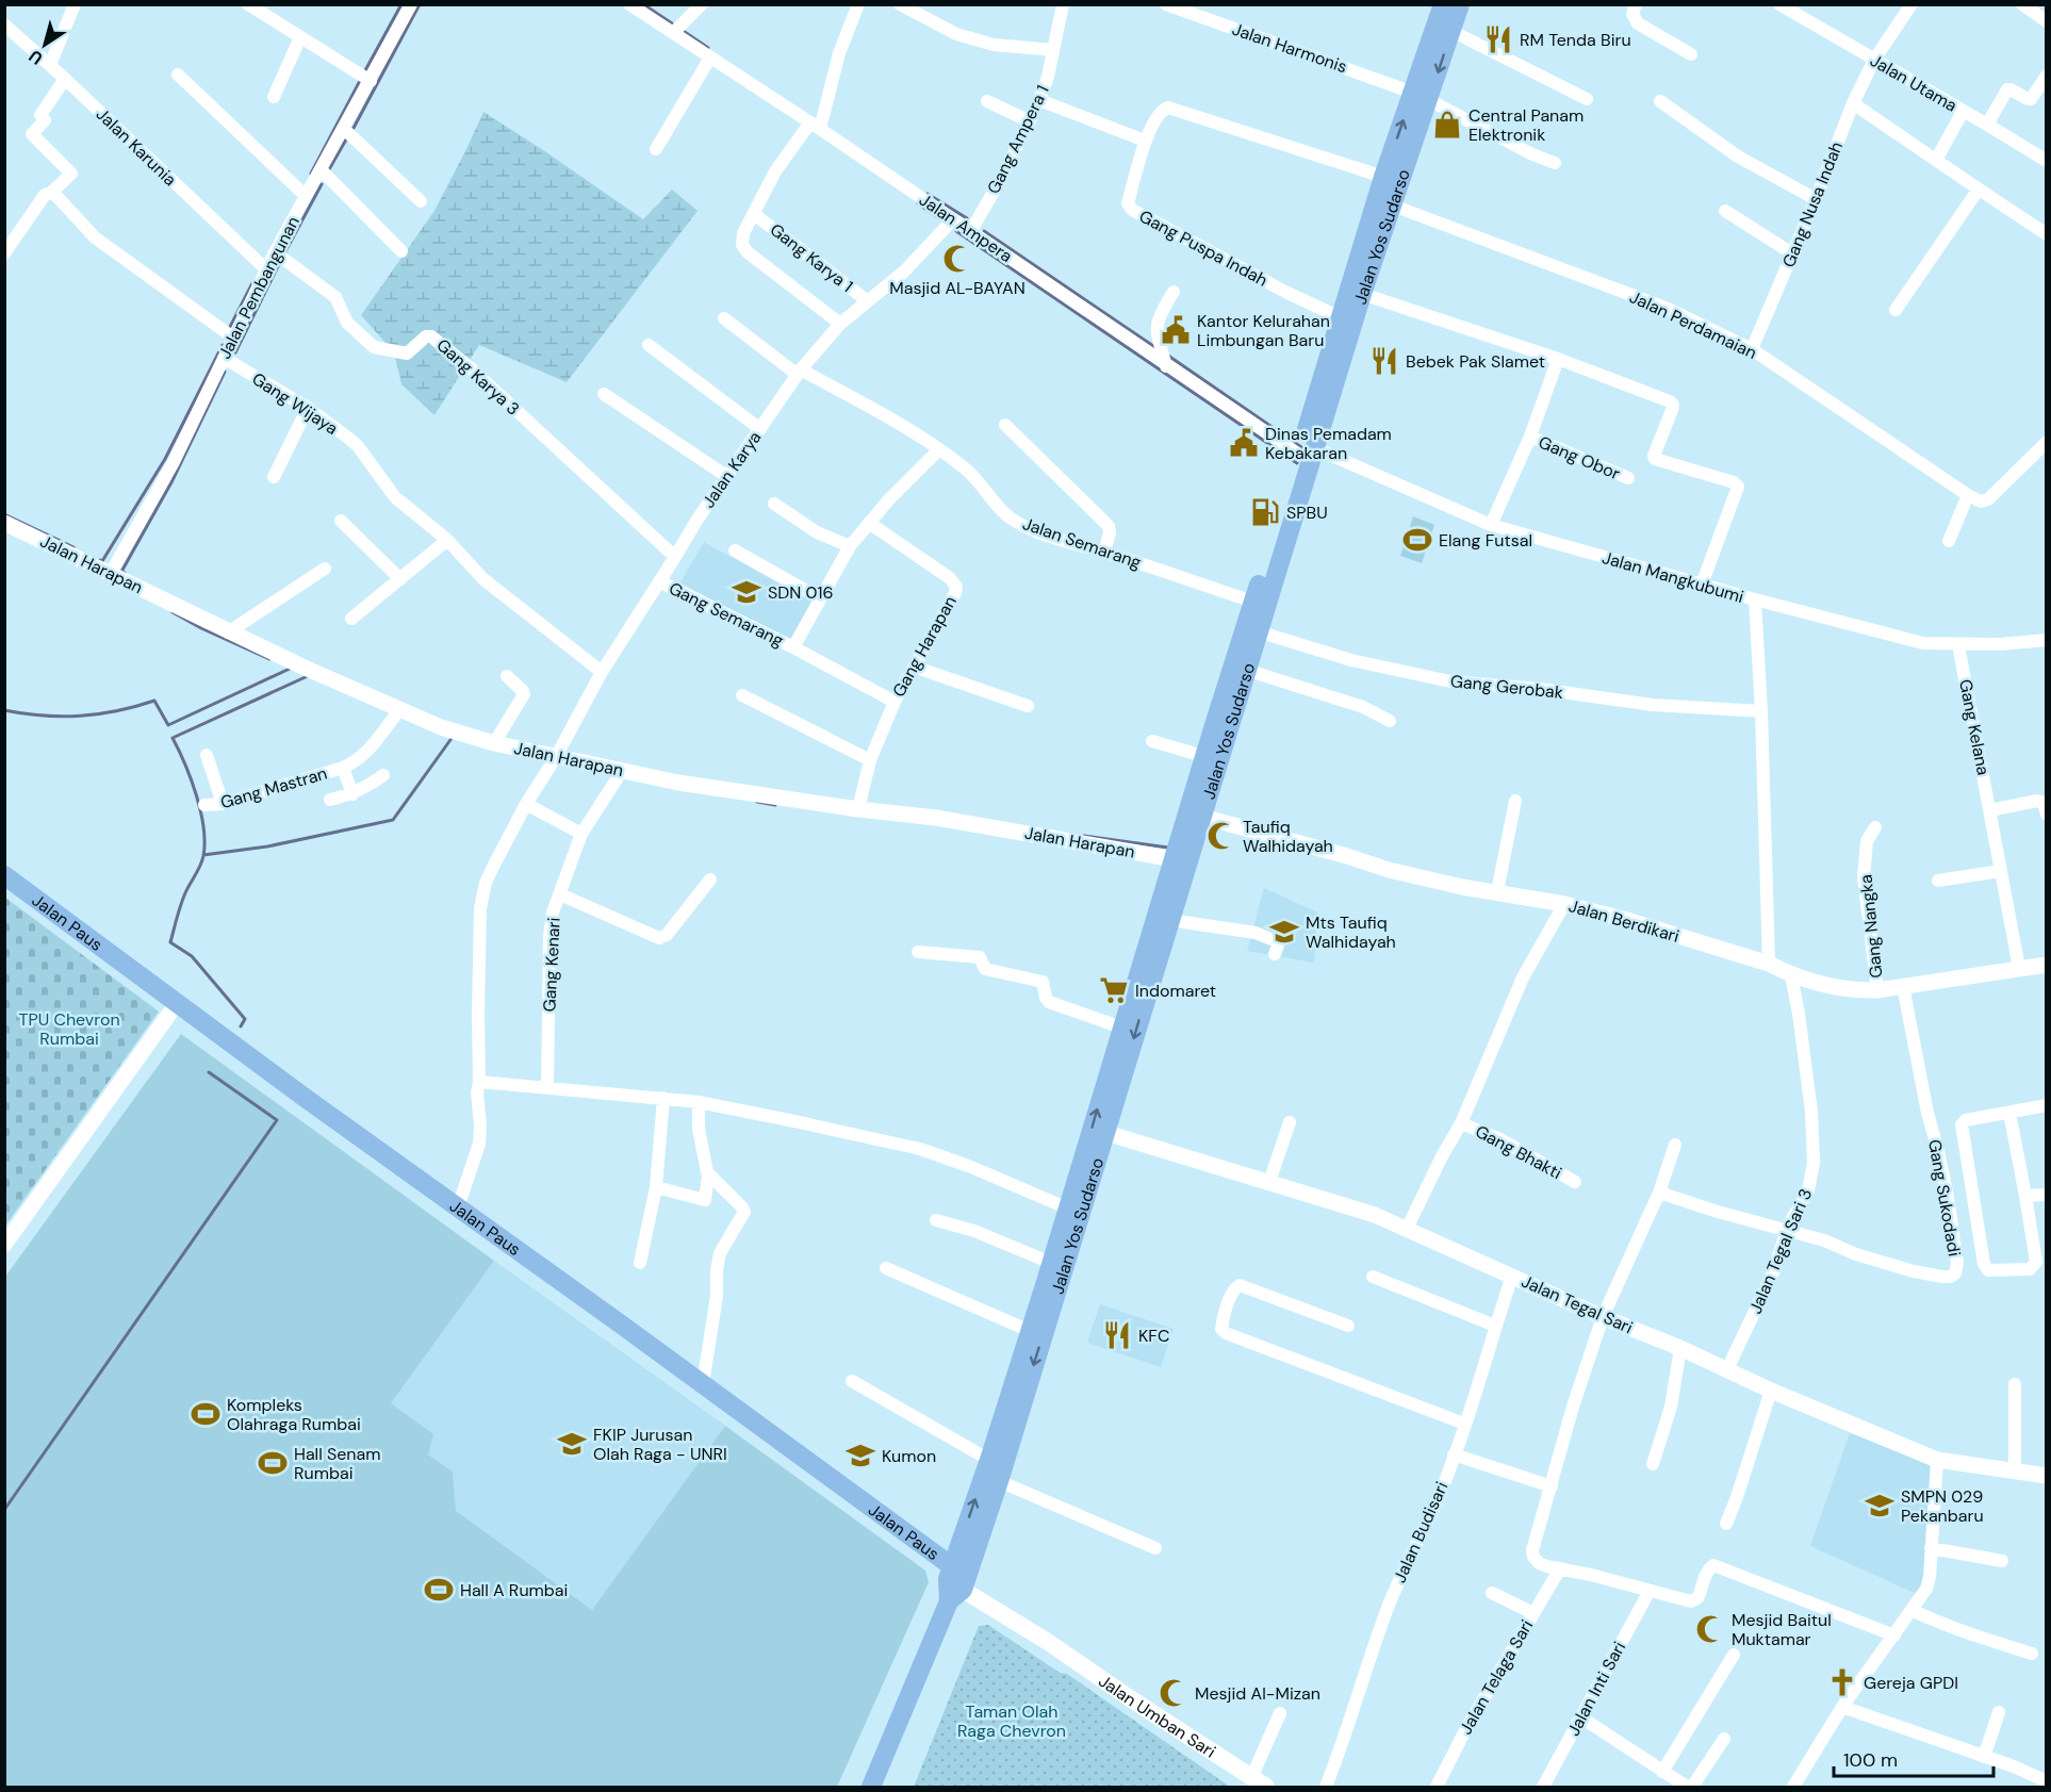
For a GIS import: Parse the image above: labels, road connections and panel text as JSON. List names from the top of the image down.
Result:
{
  "streets": {
    "main road": ["Jalan Yos Sudarso", "Jalan Paus", "Jalan Umban Sari"],
    "street": [
      "Jalan Harmonis",
      "Jalan Utama",
      "Gang Ampera 1",
      "Jalan Karunia",
      "Gang Nusa Indah",
      "Jalan Ampera",
      "Gang Puspa Indah",
      "Gang Karya 1",
      "Jalan Pembangunan",
      "Jalan Perdamaian",
      "Gang Karya 3",
      "Gang Wijaya",
      "Gang Obor",
      "Jalan Karya",
      "Jalan Semarang",
      "Jalan Harapan",
      "Jalan Mangkubumi",
      "Gang Semarang",
      "Gang Harapan",
      "Gang Gerobak",
      "Gang Kelana",
      "Gang Mastran",
      "Jalan Berdikari",
      "Gang Nangka",
      "Gang Kenari",
      "Gang Bhakti",
      "Gang Sukodadi",
      "Jalan Tegal Sari 3",
      "Jalan Tegal Sari",
      "Jalan Budisari",
      "Jalan Telaga Sari",
      "Jalan Inti Sari"
    ]
  },
  "crossings": [
    ["Jalan Harmonis", "Jalan Yos Sudarso"],
    ["Jalan Utama", "Gang Nusa Indah"],
    ["Gang Ampera 1", "Jalan Ampera"],
    ["Jalan Karunia", "Jalan Pembangunan"],
    ["Gang Nusa Indah", "Jalan Perdamaian"],
    ["Jalan Ampera", "Jalan Yos Sudarso"],
    ["Jalan Ampera", "Jalan Karya"],
    ["Jalan Ampera", "Jalan Mangkubumi"],
    ["Jalan Yos Sudarso", "Gang Puspa Indah"],
    ["Jalan Yos Sudarso", "Jalan Perdamaian"],
    ["Jalan Yos Sudarso", "Jalan Semarang"],
    ["Jalan Yos Sudarso", "Jalan Harapan"],
    ["Jalan Yos Sudarso", "Jalan Mangkubumi"],
    ["Jalan Yos Sudarso", "Gang Gerobak"],
    ["Jalan Yos Sudarso", "Jalan Berdikari"],
    ["Jalan Yos Sudarso", "Jalan Paus"],
    ["Jalan Yos Sudarso", "Jalan Tegal Sari"],
    ["Jalan Yos Sudarso", "Jalan Umban Sari"],
    ["Gang Karya 1", "Jalan Karya"],
    ["Jalan Pembangunan", "Gang Karya 3"],
    ["Jalan Pembangunan", "Gang Wijaya"],
    ["Jalan Pembangunan", "Jalan Harapan"],
    ["Gang Karya 3", "Jalan Karya"],
    ["Gang Wijaya", "Jalan Karya"],
    ["Jalan Karya", "Jalan Semarang"],
    ["Jalan Karya", "Jalan Harapan"],
    ["Jalan Karya", "Gang Semarang"],
    ["Jalan Karya", "Jalan Paus"],
    ["Jalan Semarang", "Gang Semarang"],
    ["Jalan Harapan", "Gang Harapan"],
    ["Jalan Harapan", "Gang Mastran"],
    ["Jalan Harapan", "Gang Kenari"],
    ["Jalan Mangkubumi", "Gang Kelana"],
    ["Gang Semarang", "Gang Harapan"],
    ["Gang Kelana", "Jalan Berdikari"],
    ["Jalan Berdikari", "Gang Nangka"],
    ["Jalan Berdikari", "Gang Sukodadi"],
    ["Jalan Berdikari", "Jalan Tegal Sari 3"],
    ["Jalan Paus", "Jalan Umban Sari"],
    ["Gang Sukodadi", "Jalan Tegal Sari 3"],
    ["Jalan Tegal Sari 3", "Jalan Tegal Sari"],
    ["Jalan Tegal Sari", "Jalan Budisari"]
  ],
  "parks": ["TPU Chevron Rumbai", "Taman Olah Raga Chevron"],
  "places": {
    "restaurant": ["RM Tenda Biru", "Bebek Pak Slamet", "KFC"],
    "shop": ["Central Panam Elektronik"],
    "mosque": [
      "Masjid AL-BAYAN",
      "Taufiq Walhidayah",
      "Mesjid Baitul Muktamar",
      "Mesjid Al-Mizan"
    ],
    "public building": ["Kantor Kelurahan Limbungan Baru", "Dinas Pemadam Kebakaran"],
    "fuel station": ["SPBU"],
    "sports": [
      "Elang Futsal",
      "Kompleks Olahraga Rumbai",
      "Hall Senam Rumbai",
      "Hall A Rumbai"
    ],
    "school or university": [
      "SDN 016",
      "Mts Taufiq Walhidayah",
      "FKIP Jurusan Olah Raga - UNRI",
      "Kumon",
      "SMPN 029 Pekanbaru"
    ],
    "supermarket": ["Indomaret"],
    "church": ["Gereja GPDI"]
  },
  "scale_bar": "100 m",
  "north": "bottom left"
}
